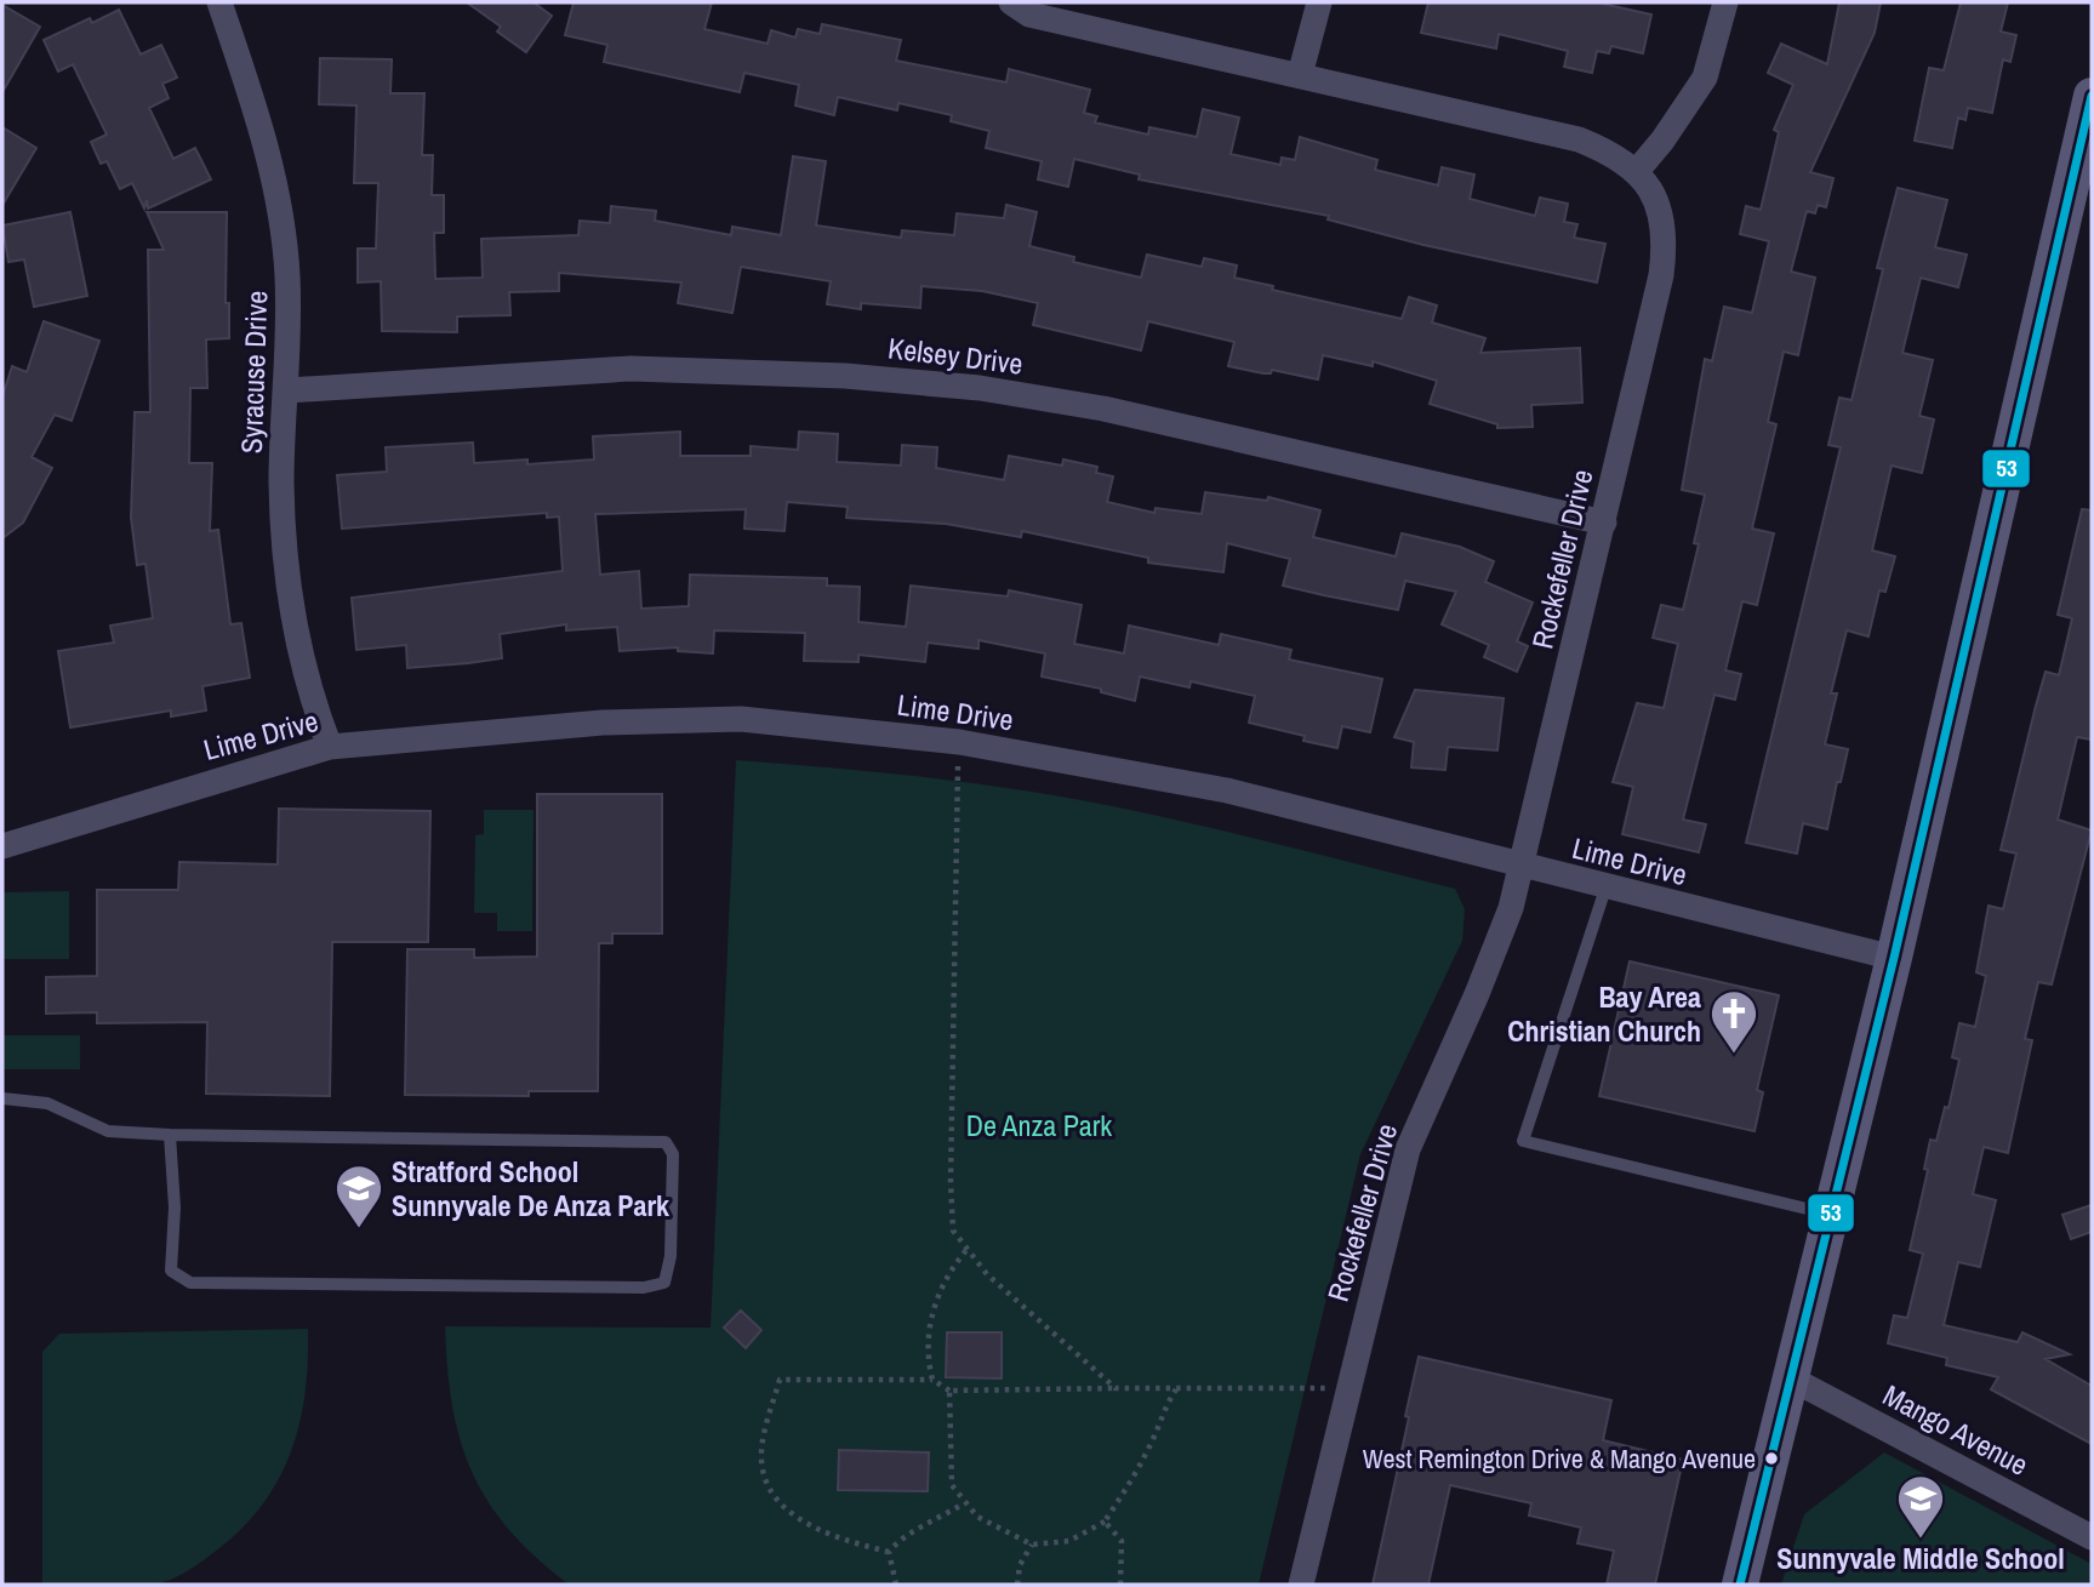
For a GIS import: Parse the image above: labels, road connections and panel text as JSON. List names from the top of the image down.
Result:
{
  "streets": {
    "street": [
      "Kelsey Drive",
      "Syracuse Drive",
      "Rockefeller Drive",
      "Lime Drive",
      "Mango Avenue"
    ]
  },
  "crossings": [
    ["Kelsey Drive", "Syracuse Drive"],
    ["Kelsey Drive", "Rockefeller Drive"],
    ["Syracuse Drive", "Lime Drive"],
    ["Rockefeller Drive", "Lime Drive"]
  ],
  "parks": ["De Anza Park"],
  "places": {
    "church": ["Bay Area Christian Church"],
    "school or university": ["Stratford School Sunnyvale De Anza Park", "Sunnyvale Middle School"],
    "other": ["West Remington Drive & Mango Avenue"]
  },
  "lines": ["transit line 53"]
}
